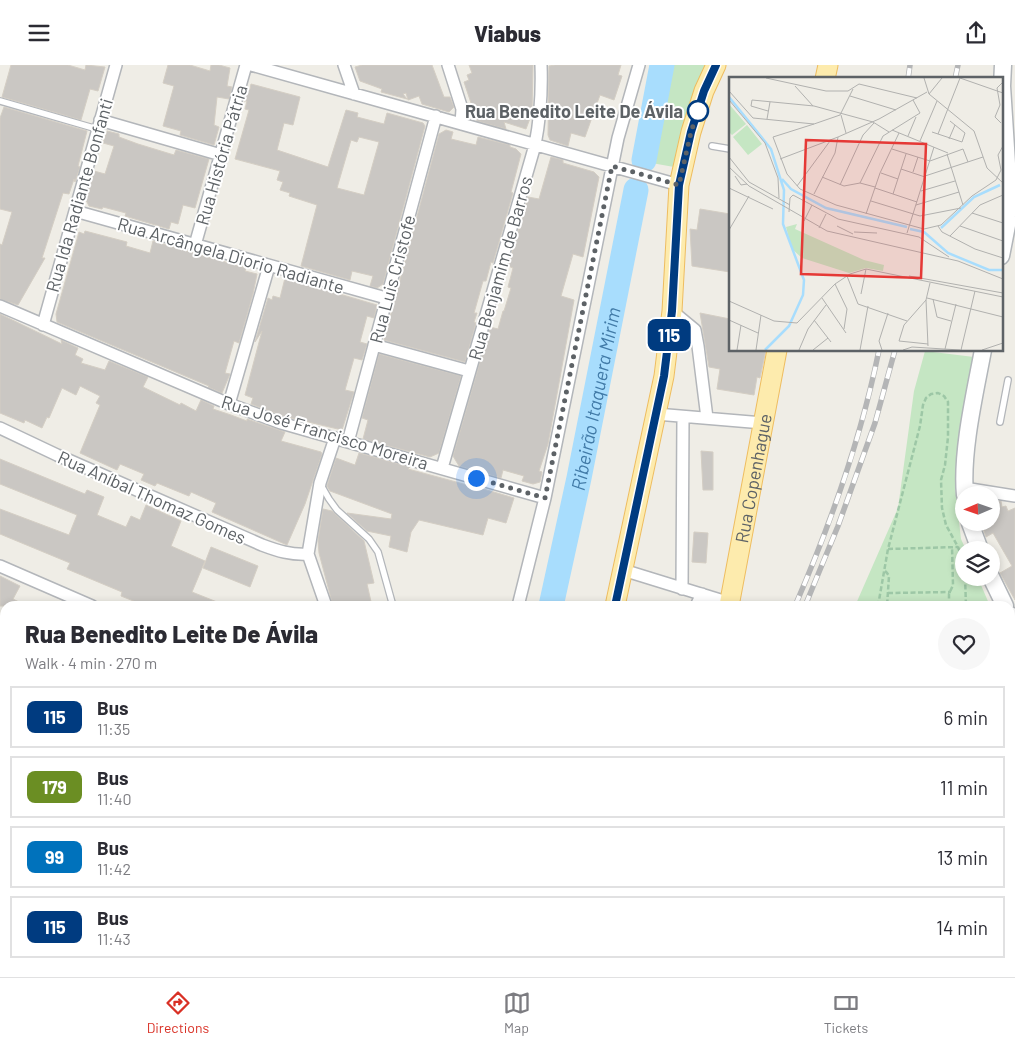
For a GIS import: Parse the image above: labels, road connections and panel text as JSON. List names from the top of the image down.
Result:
{
  "streets": {
    "main road": ["Rua Copenhague"],
    "street": [
      "Rua História Pátria",
      "Rua Ida Radiante Bonfanti",
      "Rua Arcângela Diorio Radiante",
      "Rua Benjamim de Barros",
      "Rua Luis Cristofe",
      "Rua José Francisco Moreira",
      "Rua Aníbal Thomaz Gomes"
    ]
  },
  "crossings": [
    ["Rua História Pátria", "Rua Arcângela Diorio Radiante"],
    ["Rua Ida Radiante Bonfanti", "Rua Arcângela Diorio Radiante"],
    ["Rua Ida Radiante Bonfanti", "Rua José Francisco Moreira"],
    ["Rua Arcângela Diorio Radiante", "Rua Luis Cristofe"],
    ["Rua Benjamim de Barros", "Rua José Francisco Moreira"],
    ["Rua Luis Cristofe", "Rua José Francisco Moreira"]
  ],
  "water": ["Ribeirão Itaquera Mirim"],
  "places": ["Rua Benedito Leite De Ávila"],
  "lines": ["bus line 115"],
  "north": "left",
  "page": {
    "header": "Viabus",
    "on_map": "115",
    "heading": ["Rua Benedito Leite De Ávila", "Walk · 4 min · 270 m"],
    "list": [
      {
        "mark": "115",
        "name": "Bus",
        "note": "11:35",
        "value": "6 min"
      },
      {
        "mark": "179",
        "name": "Bus",
        "note": "11:40",
        "value": "11 min"
      },
      {
        "mark": "99",
        "name": "Bus",
        "note": "11:42",
        "value": "13 min"
      },
      {
        "mark": "115",
        "name": "Bus",
        "note": "11:43",
        "value": "14 min"
      }
    ],
    "tabs": ["Directions", "Map", "Tickets"]
  }
}
